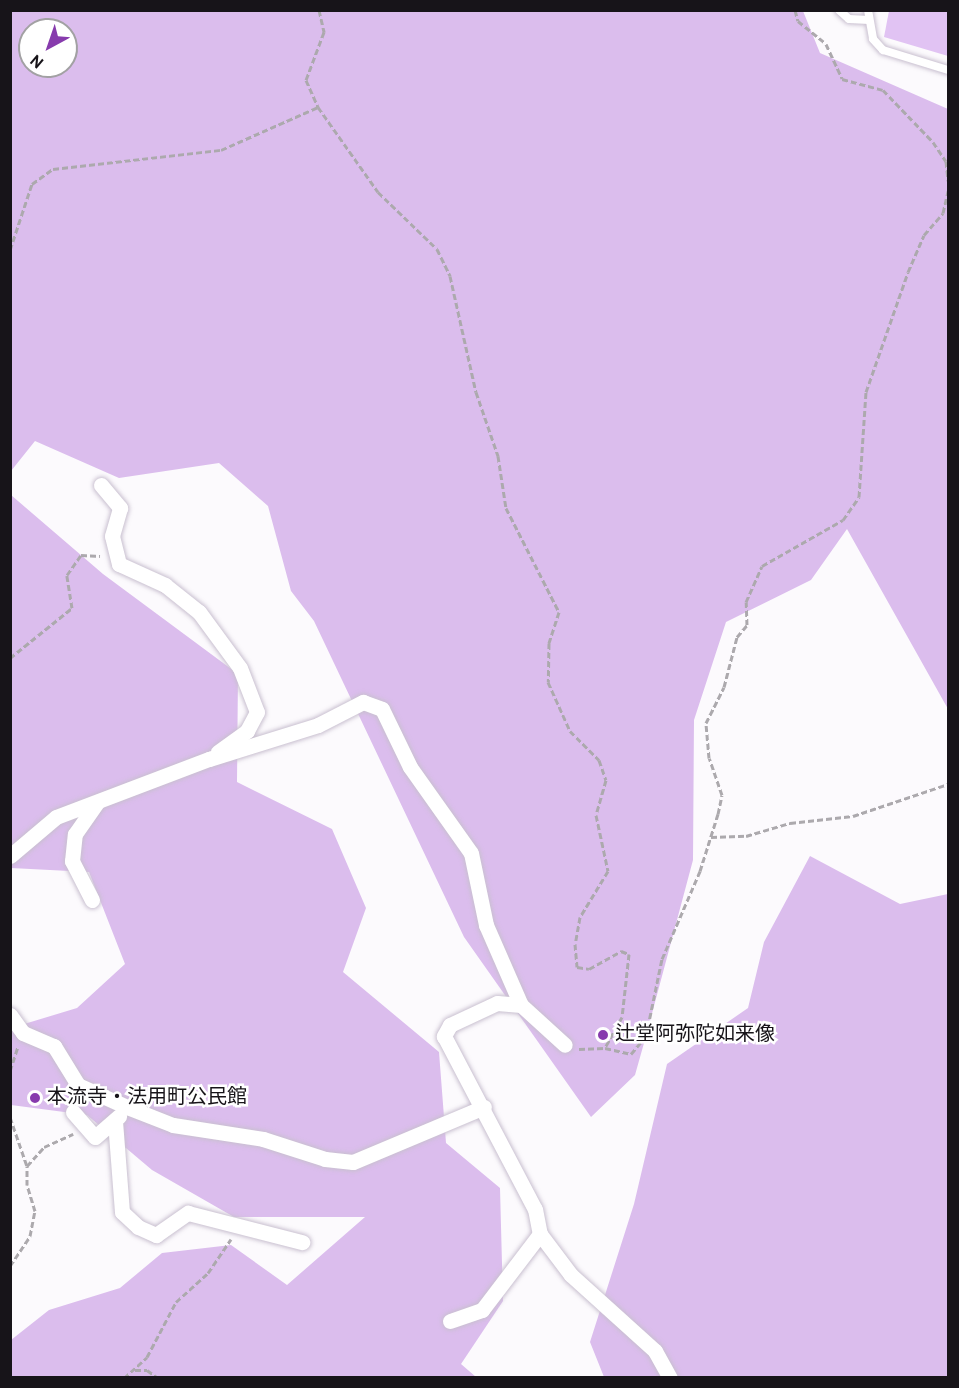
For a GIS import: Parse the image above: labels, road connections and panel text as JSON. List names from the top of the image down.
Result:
{
  "places": ["辻堂阿弥陀如来像", "本流寺・法用町公民館"],
  "north": "bottom left"
}
